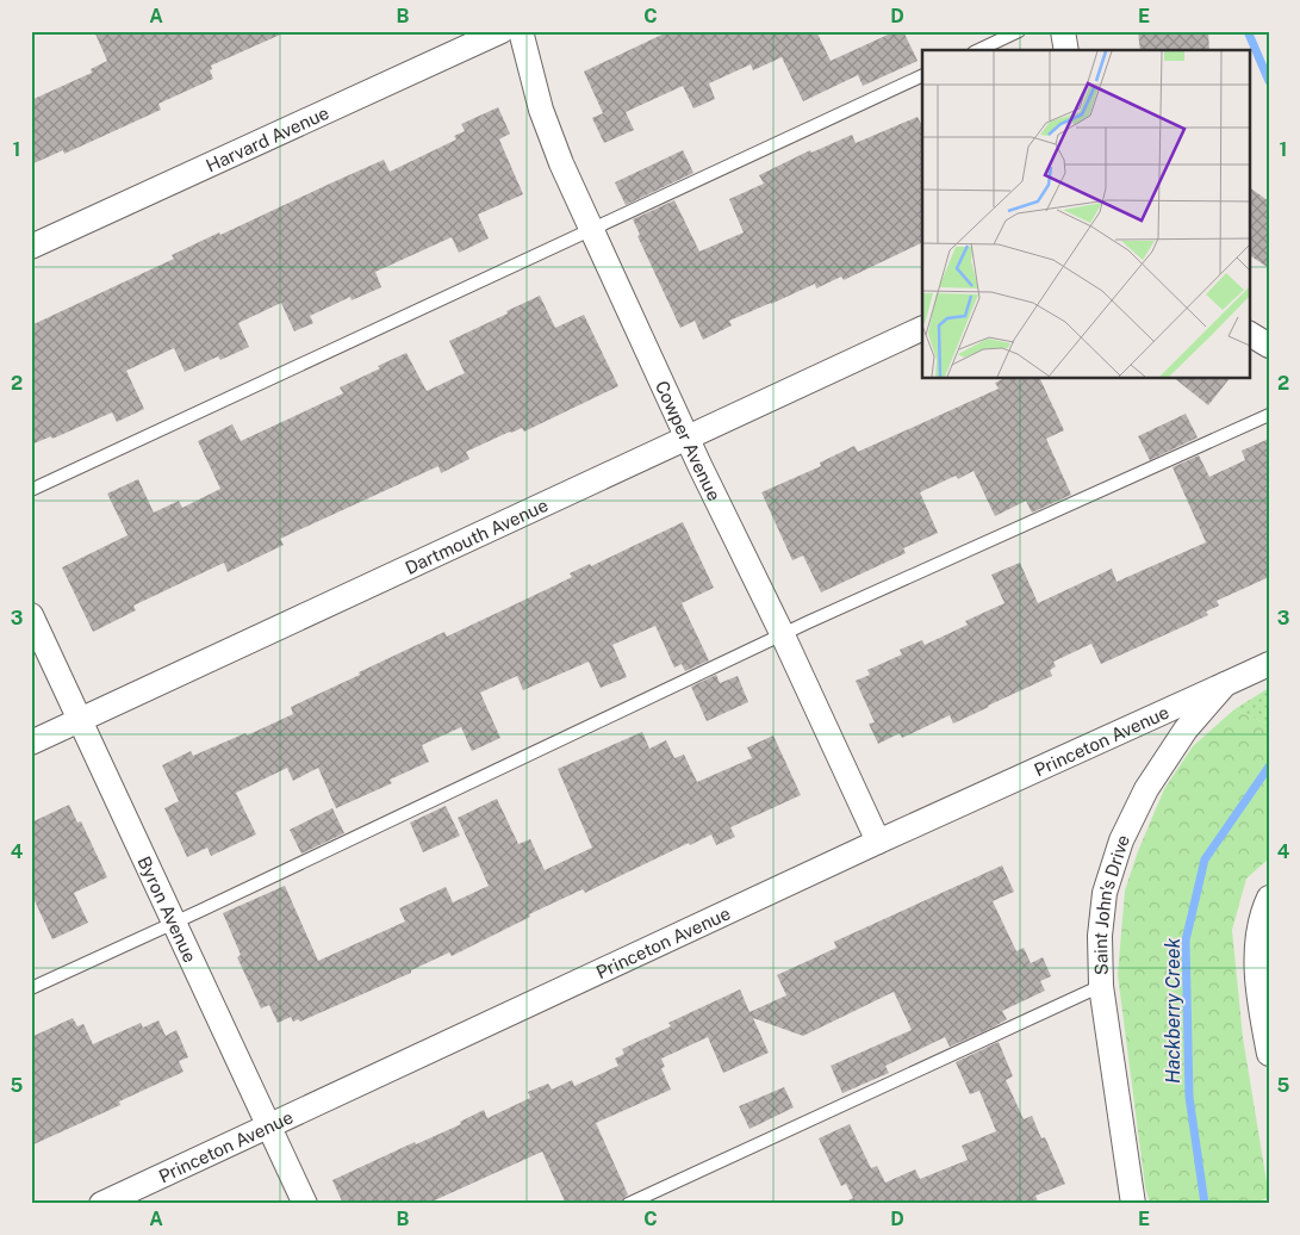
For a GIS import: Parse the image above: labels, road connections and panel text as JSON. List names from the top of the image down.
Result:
{
  "streets": {
    "street": [
      "Harvard Avenue",
      "Cowper Avenue",
      "Dartmouth Avenue",
      "Princeton Avenue",
      "Saint John's Drive",
      "Byron Avenue"
    ]
  },
  "crossings": [
    ["Cowper Avenue", "Dartmouth Avenue"],
    ["Cowper Avenue", "Princeton Avenue"],
    ["Dartmouth Avenue", "Byron Avenue"],
    ["Princeton Avenue", "Saint John's Drive"],
    ["Princeton Avenue", "Byron Avenue"]
  ],
  "water": ["Hackberry Creek"],
  "grid": {
    "columns": [
      "A",
      "B",
      "C",
      "D",
      "E"
    ],
    "rows": [
      "1",
      "2",
      "3",
      "4",
      "5"
    ]
  }
}
